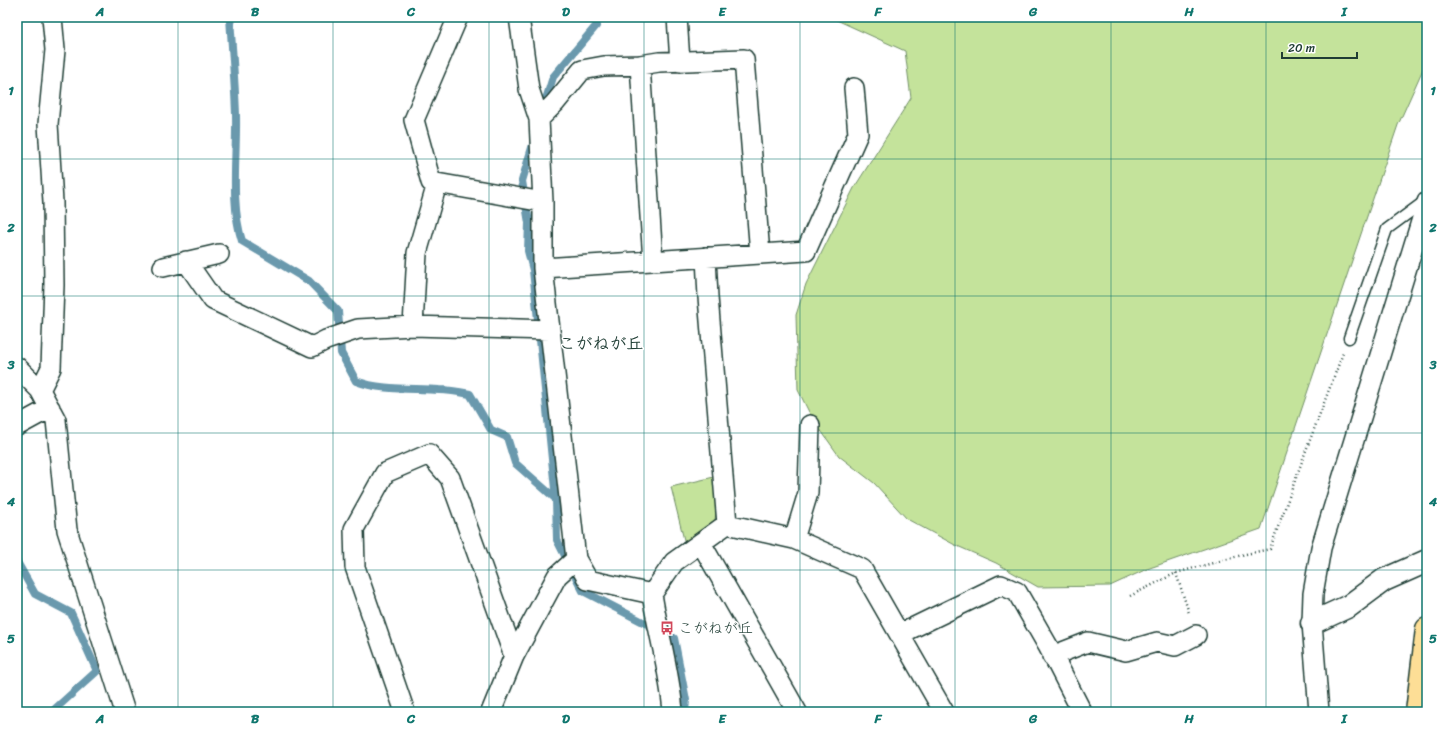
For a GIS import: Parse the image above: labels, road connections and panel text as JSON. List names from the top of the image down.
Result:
{
  "districts": ["こがねが丘"],
  "places": {
    "bus stop": ["こがねが丘"]
  },
  "scale_bar": "20 m",
  "grid": {
    "columns": [
      "A",
      "B",
      "C",
      "D",
      "E",
      "F",
      "G",
      "H",
      "I"
    ],
    "rows": [
      "1",
      "2",
      "3",
      "4",
      "5"
    ]
  }
}
